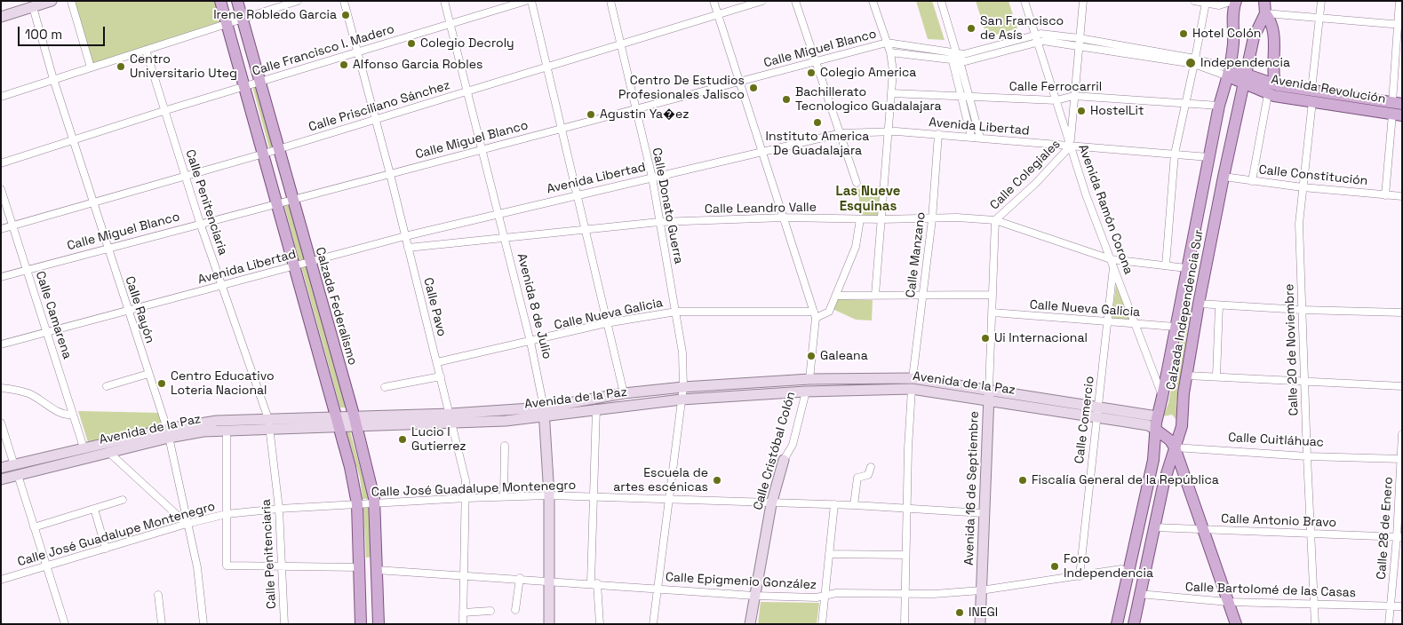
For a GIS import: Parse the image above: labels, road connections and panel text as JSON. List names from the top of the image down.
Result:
{
  "streets": {
    "main road": ["Avenida Revolución", "Calzada Federalismo", "Calzada Independencia Sur"],
    "street": [
      "Calle Miguel Blanco",
      "Calle Francisco I. Madero",
      "Calle Ferrocarril",
      "Calle Prisciliano Sánchez",
      "Avenida Libertad",
      "Calle Colegiales",
      "Calle Constitución",
      "Calle Penitenciaria",
      "Calle Donato Guerra",
      "Calle Leandro Valle",
      "Avenida Ramón Corona",
      "Calle Manzano",
      "Avenida 8 de Julio",
      "Calle Pavo",
      "Calle Nueva Galicia",
      "Calle Rayón",
      "Calle Camarena",
      "Calle 20 de Noviembre",
      "Avenida de la Paz",
      "Calle Comercio",
      "Calle Cuitláhuac",
      "Calle Cristóbal Colón",
      "Avenida 16 de Septiembre",
      "Calle José Guadalupe Montenegro",
      "Calle Antonio Bravo",
      "Calle 28 de Enero",
      "Calle Epigmenio González",
      "Calle Bartolomé de las Casas"
    ]
  },
  "crossings": [
    ["Calle Miguel Blanco", "Calle Penitenciaria"],
    ["Calle Miguel Blanco", "Calle Donato Guerra"],
    ["Calle Miguel Blanco", "Avenida Ramón Corona"],
    ["Calle Miguel Blanco", "Calzada Federalismo"],
    ["Calle Miguel Blanco", "Avenida 8 de Julio"],
    ["Calle Miguel Blanco", "Calle Pavo"],
    ["Calle Miguel Blanco", "Calle Rayón"],
    ["Calle Miguel Blanco", "Calle Camarena"],
    ["Calle Francisco I. Madero", "Calle Penitenciaria"],
    ["Calle Francisco I. Madero", "Calzada Federalismo"],
    ["Calle Francisco I. Madero", "Avenida 8 de Julio"],
    ["Calle Francisco I. Madero", "Calle Pavo"],
    ["Calle Francisco I. Madero", "Calle Rayón"],
    ["Calle Ferrocarril", "Avenida Ramón Corona"],
    ["Calle Ferrocarril", "Calzada Independencia Sur"],
    ["Avenida Revolución", "Calzada Independencia Sur"],
    ["Avenida Revolución", "Calle 20 de Noviembre"],
    ["Calle Prisciliano Sánchez", "Calle Penitenciaria"],
    ["Calle Prisciliano Sánchez", "Calle Donato Guerra"],
    ["Calle Prisciliano Sánchez", "Calzada Federalismo"],
    ["Calle Prisciliano Sánchez", "Avenida 8 de Julio"],
    ["Calle Prisciliano Sánchez", "Calle Pavo"],
    ["Calle Prisciliano Sánchez", "Calle Rayón"],
    ["Calle Prisciliano Sánchez", "Calle Camarena"],
    ["Avenida Libertad", "Calle Colegiales"],
    ["Avenida Libertad", "Calle Penitenciaria"],
    ["Avenida Libertad", "Calle Donato Guerra"],
    ["Avenida Libertad", "Avenida Ramón Corona"],
    ["Avenida Libertad", "Calle Manzano"],
    ["Avenida Libertad", "Calzada Federalismo"],
    ["Avenida Libertad", "Avenida 8 de Julio"],
    ["Avenida Libertad", "Calle Pavo"],
    ["Avenida Libertad", "Calle Rayón"],
    ["Avenida Libertad", "Calzada Independencia Sur"],
    ["Avenida Libertad", "Calle Camarena"],
    ["Calle Colegiales", "Calle Leandro Valle"],
    ["Calle Colegiales", "Avenida Ramón Corona"],
    ["Calle Colegiales", "Avenida 16 de Septiembre"],
    ["Calle Constitución", "Calzada Independencia Sur"],
    ["Calle Constitución", "Calle 20 de Noviembre"],
    ["Calle Penitenciaria", "Avenida de la Paz"],
    ["Calle Penitenciaria", "Calle José Guadalupe Montenegro"],
    ["Calle Donato Guerra", "Calle Leandro Valle"],
    ["Calle Donato Guerra", "Calle Nueva Galicia"],
    ["Calle Donato Guerra", "Avenida de la Paz"],
    ["Calle Leandro Valle", "Avenida Ramón Corona"],
    ["Calle Leandro Valle", "Calle Manzano"],
    ["Calle Leandro Valle", "Avenida 8 de Julio"],
    ["Calle Leandro Valle", "Calle Pavo"],
    ["Calle Leandro Valle", "Calzada Independencia Sur"],
    ["Calle Leandro Valle", "Calle Comercio"],
    ["Calle Leandro Valle", "Avenida 16 de Septiembre"],
    ["Avenida Ramón Corona", "Calle Nueva Galicia"],
    ["Avenida Ramón Corona", "Calzada Independencia Sur"],
    ["Avenida Ramón Corona", "Calle Comercio"],
    ["Calle Manzano", "Avenida de la Paz"],
    ["Calle Manzano", "Calle José Guadalupe Montenegro"],
    ["Calle Manzano", "Calle Epigmenio González"],
    ["Calzada Federalismo", "Avenida de la Paz"],
    ["Calzada Federalismo", "Calle José Guadalupe Montenegro"],
    ["Calzada Federalismo", "Calle Epigmenio González"],
    ["Avenida 8 de Julio", "Calle Nueva Galicia"],
    ["Avenida 8 de Julio", "Avenida de la Paz"],
    ["Avenida 8 de Julio", "Calle José Guadalupe Montenegro"],
    ["Avenida 8 de Julio", "Calle Epigmenio González"],
    ["Calle Pavo", "Calle Nueva Galicia"],
    ["Calle Pavo", "Avenida de la Paz"],
    ["Calle Pavo", "Calle José Guadalupe Montenegro"],
    ["Calle Pavo", "Calle Epigmenio González"],
    ["Calle Nueva Galicia", "Calzada Independencia Sur"],
    ["Calle Nueva Galicia", "Calle Comercio"],
    ["Calle Nueva Galicia", "Calle Cristóbal Colón"],
    ["Calle Nueva Galicia", "Avenida 16 de Septiembre"],
    ["Calle Rayón", "Avenida de la Paz"],
    ["Calle Rayón", "Calle José Guadalupe Montenegro"],
    ["Calzada Independencia Sur", "Avenida de la Paz"],
    ["Calzada Independencia Sur", "Calle Cuitláhuac"],
    ["Calzada Independencia Sur", "Calle Antonio Bravo"],
    ["Calzada Independencia Sur", "Calle Epigmenio González"],
    ["Calzada Independencia Sur", "Calle Bartolomé de las Casas"],
    ["Calle Camarena", "Avenida de la Paz"],
    ["Calle 20 de Noviembre", "Calle Cuitláhuac"],
    ["Calle 20 de Noviembre", "Calle Antonio Bravo"],
    ["Calle 20 de Noviembre", "Calle Bartolomé de las Casas"],
    ["Avenida de la Paz", "Calle Comercio"],
    ["Avenida de la Paz", "Calle Cristóbal Colón"],
    ["Avenida de la Paz", "Avenida 16 de Septiembre"],
    ["Calle Comercio", "Calle Epigmenio González"],
    ["Calle Cuitláhuac", "Calle 28 de Enero"],
    ["Calle Cristóbal Colón", "Calle José Guadalupe Montenegro"],
    ["Calle Cristóbal Colón", "Calle Epigmenio González"],
    ["Avenida 16 de Septiembre", "Calle José Guadalupe Montenegro"],
    ["Avenida 16 de Septiembre", "Calle Epigmenio González"],
    ["Calle Antonio Bravo", "Calle 28 de Enero"],
    ["Calle 28 de Enero", "Calle Bartolomé de las Casas"]
  ],
  "districts": ["Las Nueve Esquinas"],
  "places": [
    "Irene Robledo Garcia",
    "San Francisco de Asís",
    "Hotel Colón",
    "Colegio Decroly",
    "Independencia",
    "Alfonso Garcia Robles",
    "Centro Universitario Uteg",
    "Colegio America",
    "Centro De Estudios Profesionales Jalisco",
    "Bachillerato Tecnologico Guadalajara",
    "HostelLit",
    "Agustin Ya�ez",
    "Instituto America De Guadalajara",
    "Ui Internacional",
    "Galeana",
    "Centro Educativo Loteria Nacional",
    "Lucio I Gutierrez",
    "Escuela de artes escénicas",
    "Fiscalía General de la República",
    "Foro Independencia",
    "INEGI"
  ],
  "scale_bar": "100 m"
}
